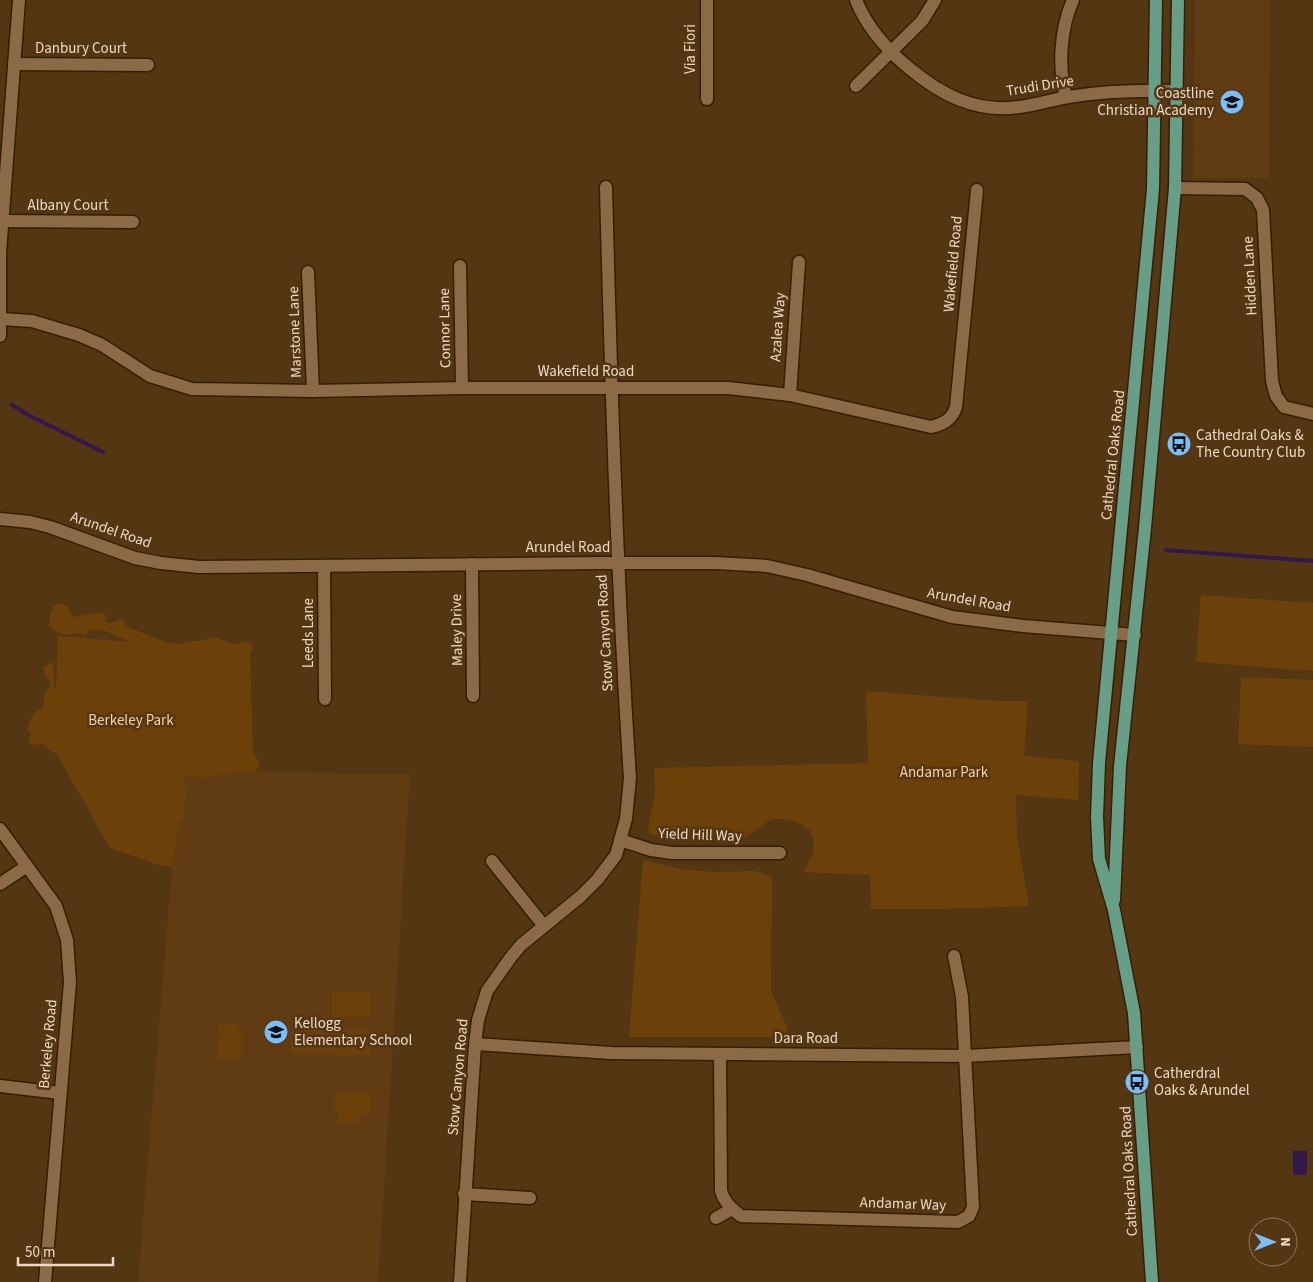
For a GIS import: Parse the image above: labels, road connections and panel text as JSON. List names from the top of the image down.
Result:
{
  "streets": {
    "main road": ["Cathedral Oaks Road"],
    "street": [
      "Danbury Court",
      "Via Fiori",
      "Trudi Drive",
      "Albany Court",
      "Wakefield Road",
      "Hidden Lane",
      "Azalea Way",
      "Connor Lane",
      "Marstone Lane",
      "Arundel Road",
      "Maley Drive",
      "Leeds Lane",
      "Stow Canyon Road",
      "Yield Hill Way",
      "Dara Road",
      "Berkeley Road",
      "Andamar Way"
    ]
  },
  "crossings": [
    ["Trudi Drive", "Cathedral Oaks Road"],
    ["Wakefield Road", "Azalea Way"],
    ["Wakefield Road", "Connor Lane"],
    ["Wakefield Road", "Marstone Lane"],
    ["Wakefield Road", "Stow Canyon Road"],
    ["Hidden Lane", "Cathedral Oaks Road"],
    ["Cathedral Oaks Road", "Arundel Road"],
    ["Cathedral Oaks Road", "Dara Road"],
    ["Arundel Road", "Maley Drive"],
    ["Arundel Road", "Leeds Lane"],
    ["Arundel Road", "Stow Canyon Road"],
    ["Stow Canyon Road", "Yield Hill Way"],
    ["Stow Canyon Road", "Dara Road"],
    ["Dara Road", "Andamar Way"]
  ],
  "parks": ["Berkeley Park", "Andamar Park"],
  "places": {
    "school or university": ["Coastline Christian Academy", "Kellogg Elementary School"],
    "bus stop": ["Cathedral Oaks & The Country Club", "Catherdral Oaks & Arundel"]
  },
  "scale_bar": "50 m",
  "north": "right"
}
